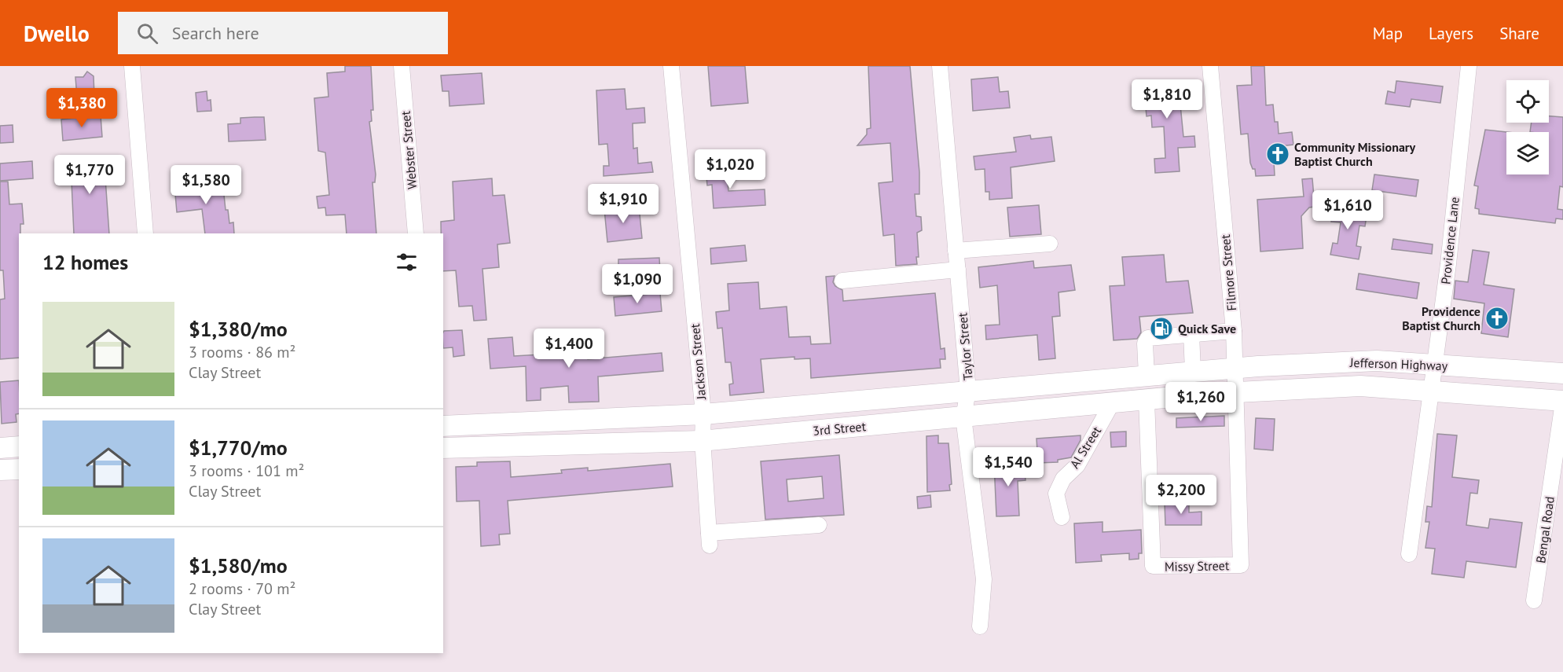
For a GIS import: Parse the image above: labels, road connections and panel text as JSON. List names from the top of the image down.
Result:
{
  "streets": {
    "main road": ["Jefferson Highway", "3rd Street"],
    "street": [
      "Webster Street",
      "Providence Lane",
      "Filmore Street",
      "Taylor Street",
      "Jackson Street",
      "Al Street",
      "Bengal Road",
      "Missy Street"
    ]
  },
  "crossings": [
    ["Providence Lane", "Jefferson Highway"],
    ["Filmore Street", "Jefferson Highway"],
    ["Filmore Street", "3rd Street"],
    ["Filmore Street", "Missy Street"],
    ["Taylor Street", "3rd Street"],
    ["Jackson Street", "3rd Street"],
    ["Jefferson Highway", "3rd Street"],
    ["Jefferson Highway", "Bengal Road"],
    ["3rd Street", "Al Street"],
    ["3rd Street", "Missy Street"]
  ],
  "places": {
    "church": ["Community Missionary Baptist Church", "Providence Baptist Church"],
    "fuel station": ["Quick Save"]
  },
  "page": {
    "header": "Dwello",
    "search": "Search here",
    "nav": ["Map", "Layers", "Share"],
    "price": [
      "$1,810",
      "$1,380",
      "$1,020",
      "$1,770",
      "$1,580",
      "$1,910",
      "$1,610",
      "$1,090",
      "$1,400",
      "$1,260",
      "$1,540",
      "$2,200"
    ],
    "heading": "12 homes",
    "list": [
      {
        "name": "$1,380/mo",
        "note": "3 rooms · 86 m² · Clay Street"
      },
      {
        "name": "$1,770/mo",
        "note": "3 rooms · 101 m² · Clay Street"
      },
      {
        "name": "$1,580/mo",
        "note": "2 rooms · 70 m² · Clay Street"
      }
    ]
  }
}
